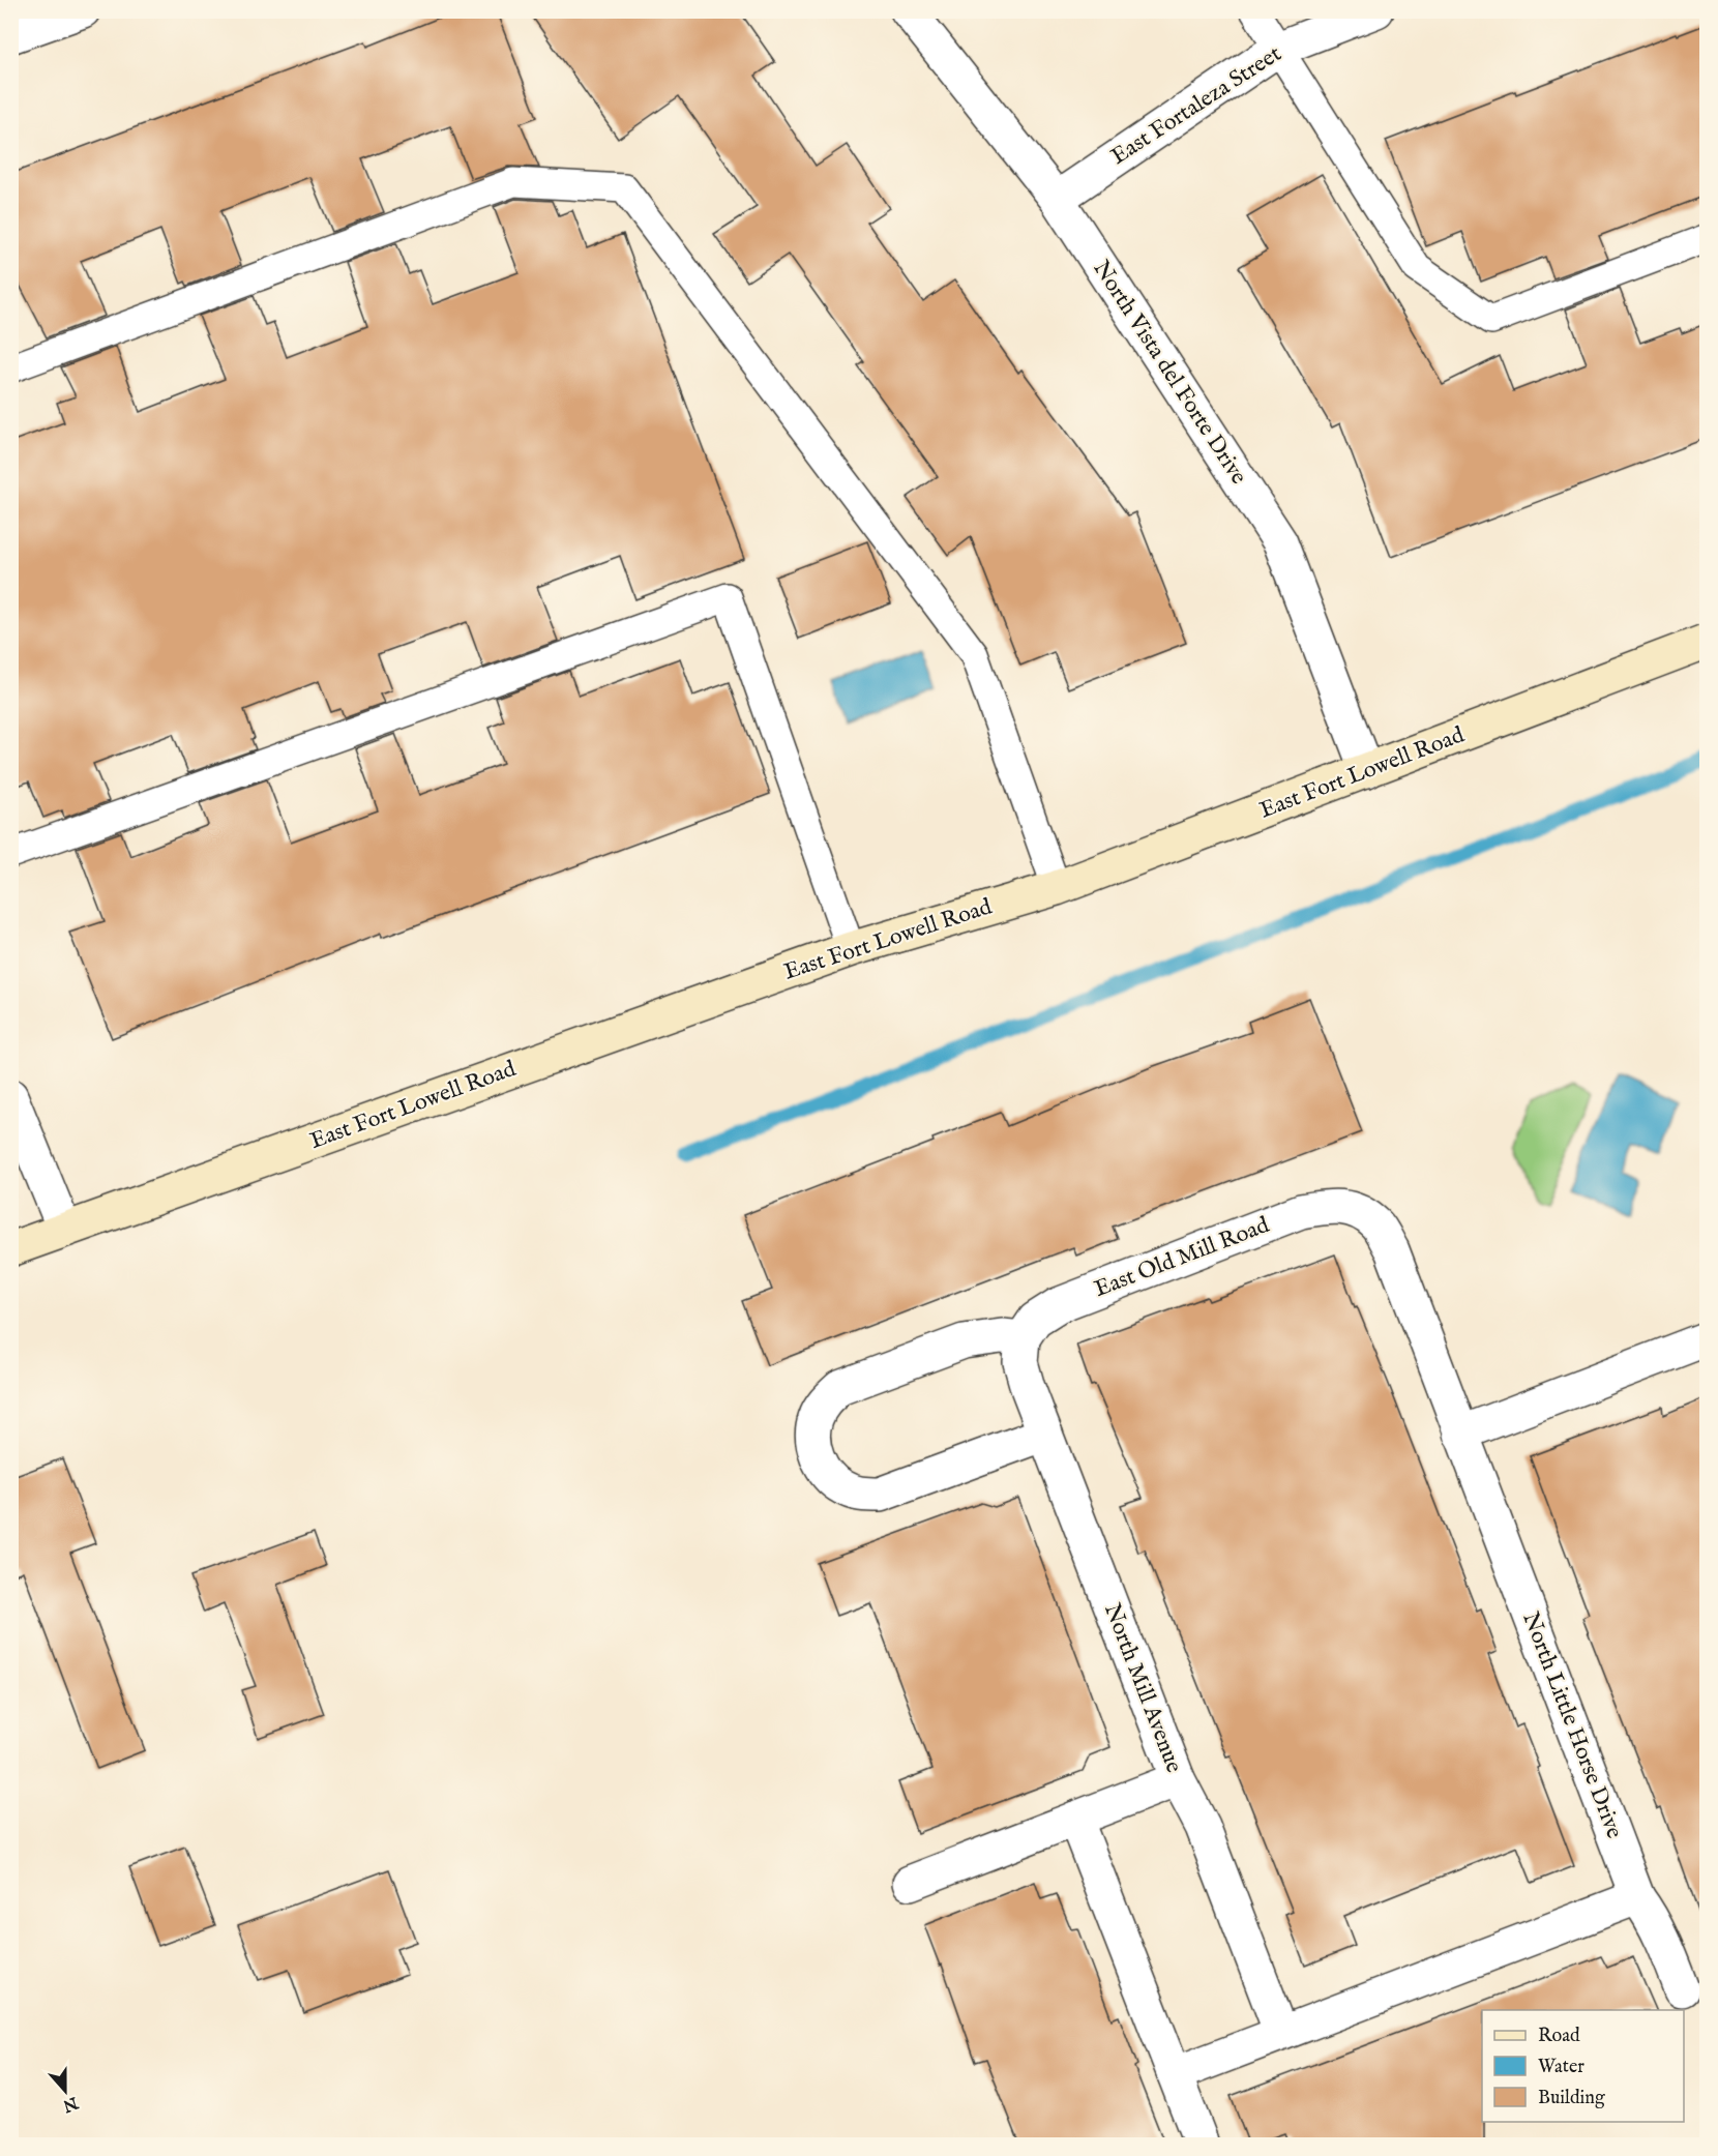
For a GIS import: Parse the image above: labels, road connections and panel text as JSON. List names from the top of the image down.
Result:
{
  "streets": {
    "main road": ["East Fort Lowell Road"],
    "street": [
      "East Fortaleza Street",
      "North Vista del Forte Drive",
      "East Old Mill Road",
      "North Mill Avenue",
      "North Little Horse Drive"
    ]
  },
  "crossings": [
    ["East Fortaleza Street", "North Vista del Forte Drive"],
    ["North Vista del Forte Drive", "East Fort Lowell Road"],
    ["East Old Mill Road", "North Mill Avenue"],
    ["East Old Mill Road", "North Little Horse Drive"]
  ],
  "legend": ["Road", "Water", "Building"],
  "north": "bottom"
}
